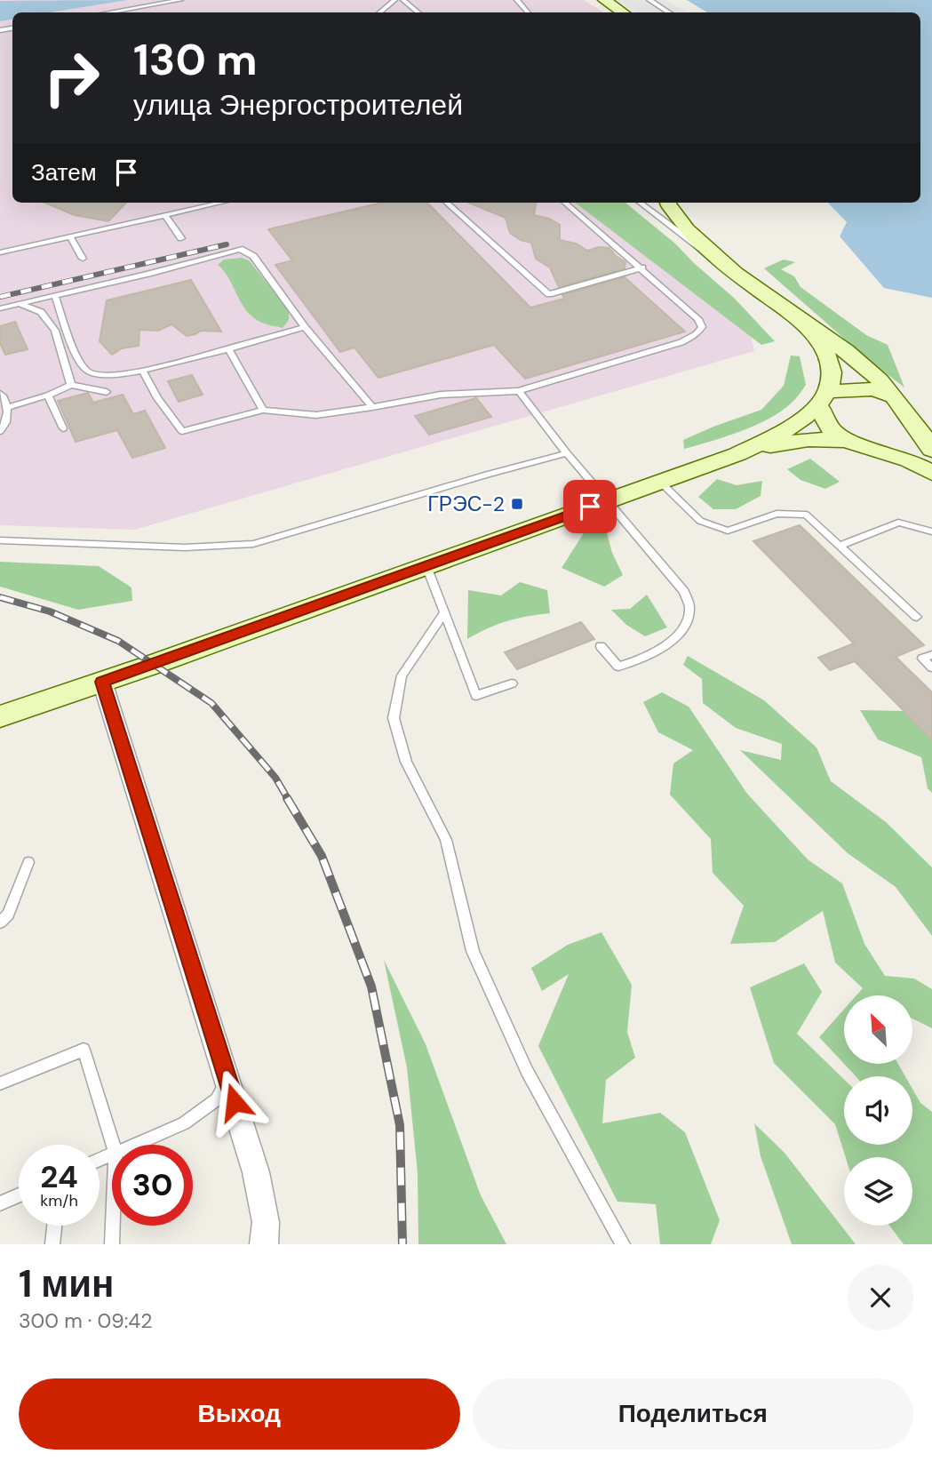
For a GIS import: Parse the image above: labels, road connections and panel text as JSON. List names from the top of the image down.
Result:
{
  "places": {
    "transit": ["ГРЭС-2"]
  },
  "north": "top left",
  "page": {
    "turn": ["130 m", "улица Энергостроителей"],
    "then": "Затем",
    "speed": "24 km/h",
    "limit": "30",
    "heading": ["1 мин", "300 m · 09:42"],
    "buttons": ["Выход", "Поделиться"]
  }
}
